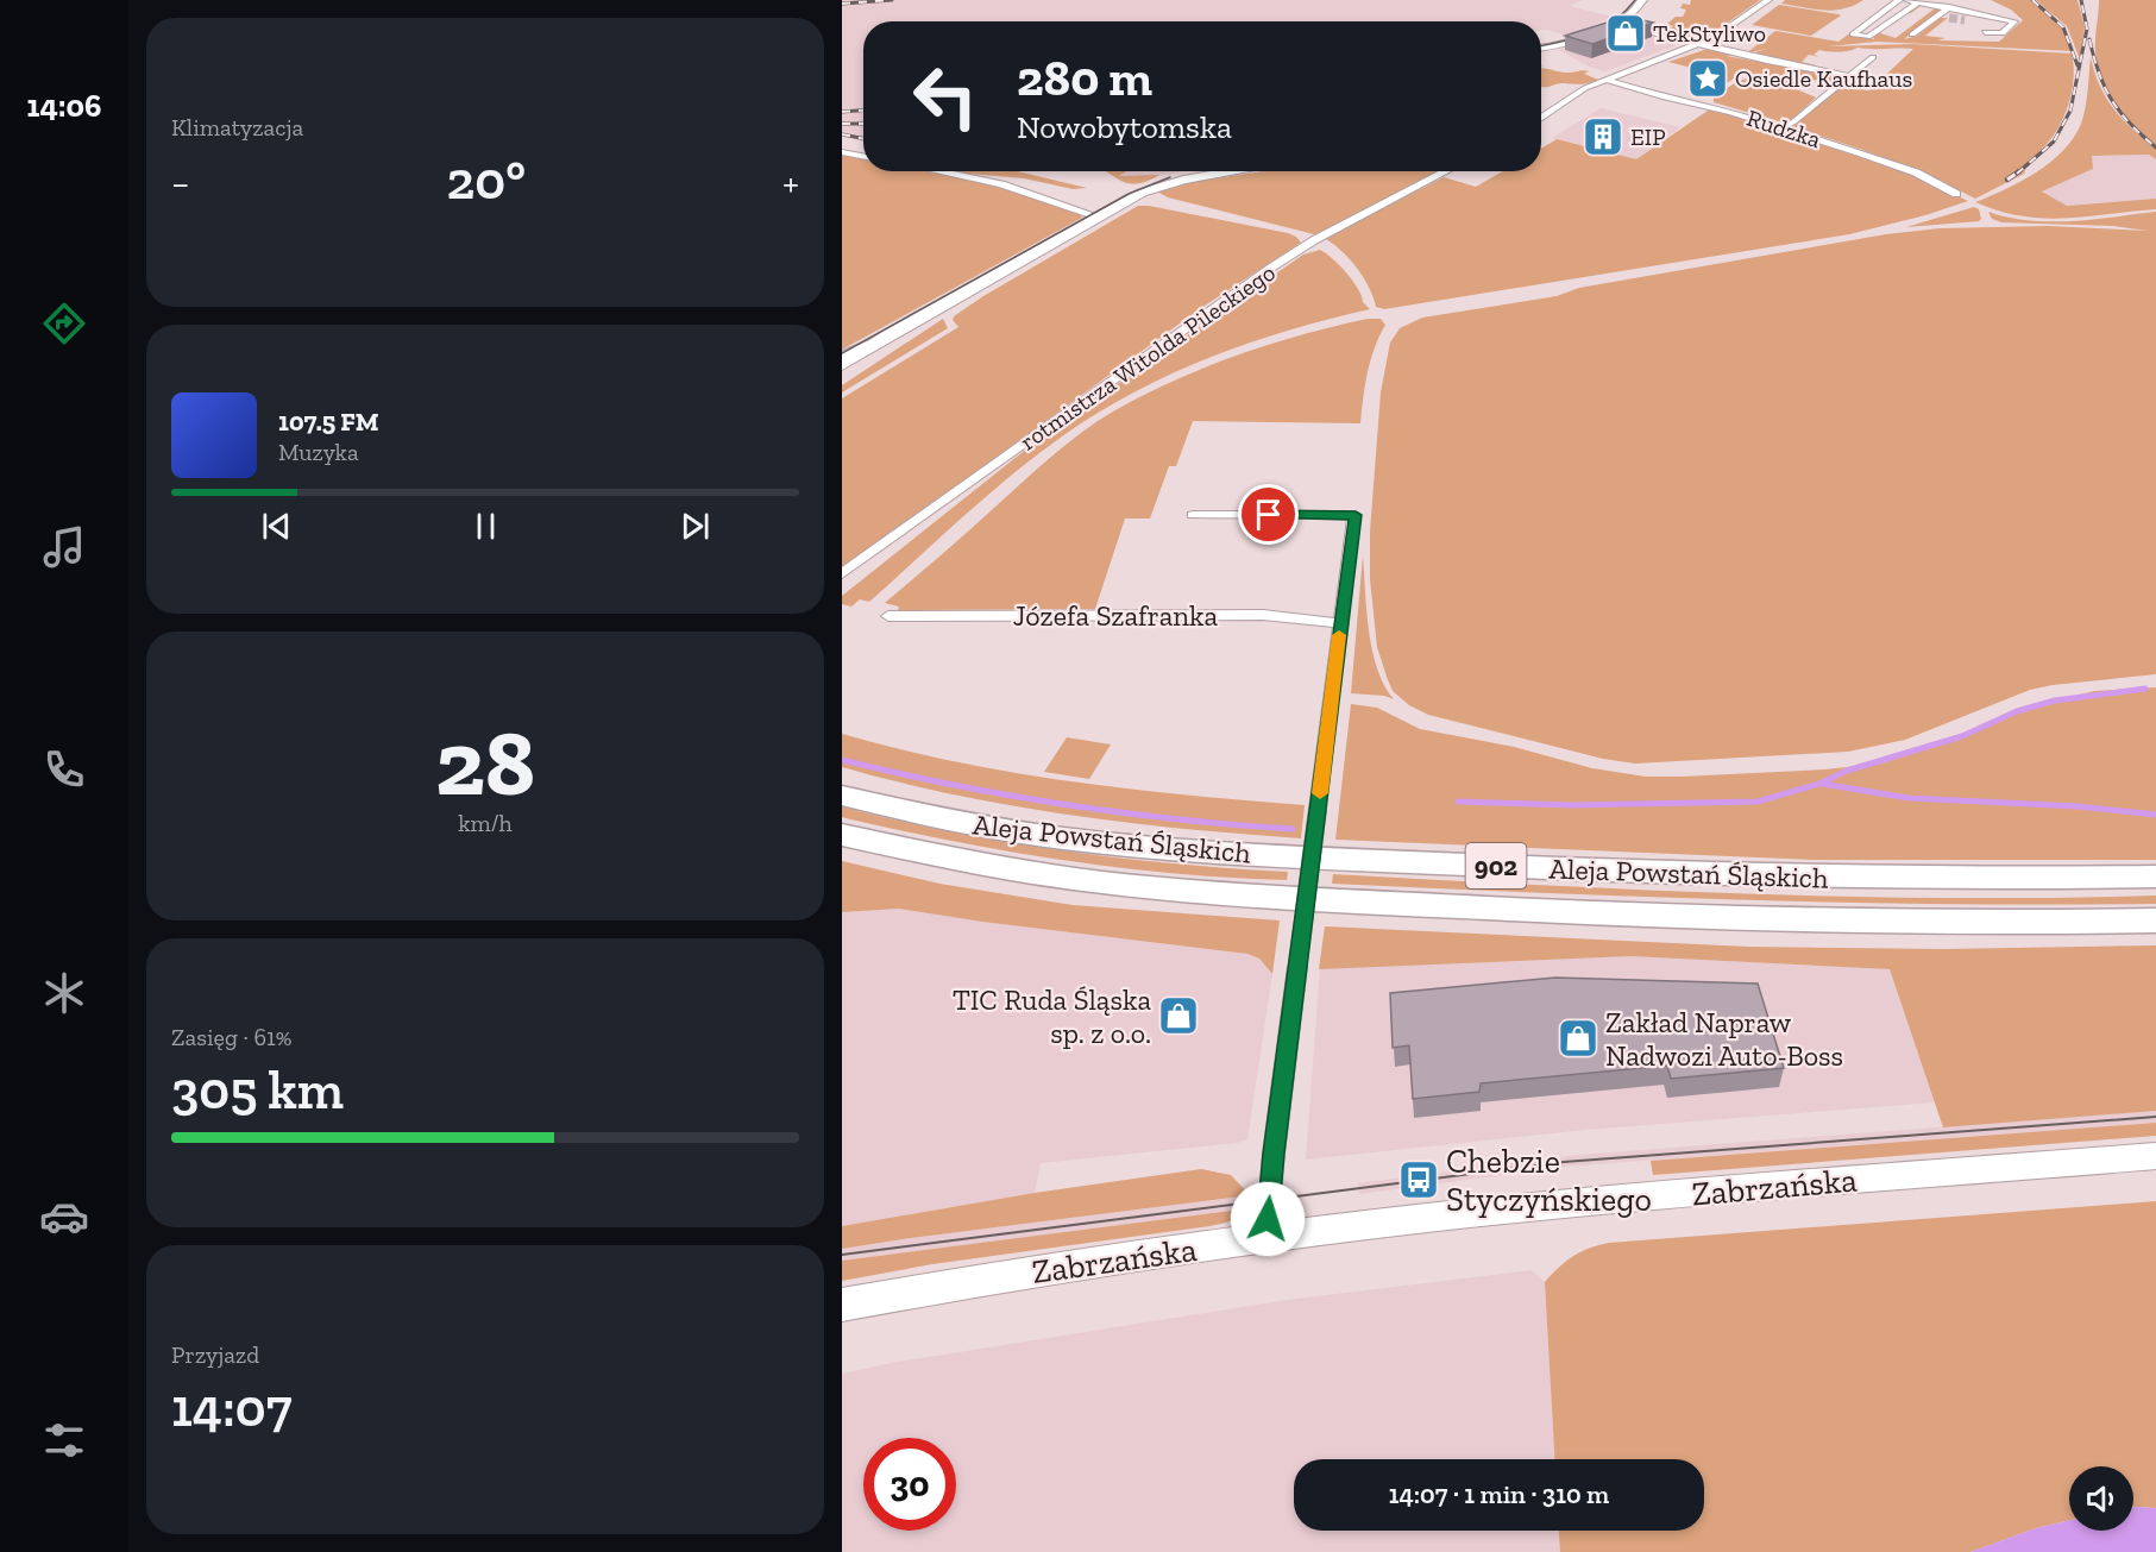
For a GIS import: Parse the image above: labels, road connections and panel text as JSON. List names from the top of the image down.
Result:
{
  "streets": {
    "main road": ["Aleja Powstań Śląskich", "902", "Zabrzańska"],
    "street": ["Rudzka", "rotmistrza Witolda Pileckiego", "Józefa Szafranka"]
  },
  "places": {
    "shop": ["TekStyliwo", "TIC Ruda Śląska sp. z o.o.", "Zakład Napraw Nadwozi Auto-Boss"],
    "place": ["Osiedle Kaufhaus"],
    "building": ["EIP"],
    "bus stop": ["Chebzie Styczyńskiego"]
  },
  "page": {
    "tabs": "14:06",
    "tile": [
      "Klimatyzacja",
      ["28", "km/h"],
      ["Zasięg · 61%", "305 km"],
      ["Przyjazd", "14:07"]
    ],
    "turn": ["280 m", "Nowobytomska"],
    "heat": ["−", "20°", "+"],
    "song": ["107.5 FM", "Muzyka"],
    "limit": "30",
    "trip": "14:07 · 1 min · 310 m"
  }
}
